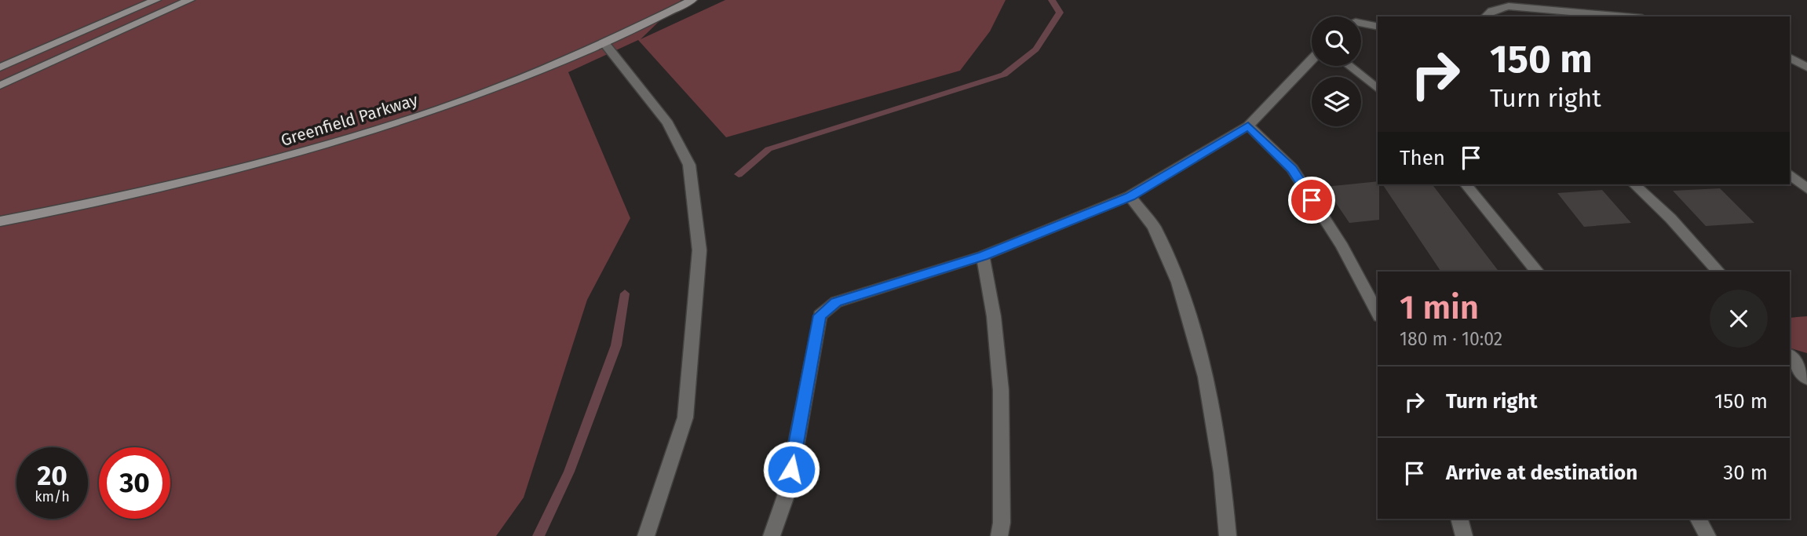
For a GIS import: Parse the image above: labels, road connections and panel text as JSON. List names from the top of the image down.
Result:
{
  "streets": {
    "main road": ["Greenfield Parkway"]
  },
  "page": {
    "turn": ["150 m", "Turn right"],
    "then": "Then",
    "heading": ["1 min", "180 m · 10:02"],
    "list": [
      {
        "name": "Turn right",
        "value": "150 m"
      },
      {
        "name": "Arrive at destination",
        "value": "30 m"
      }
    ],
    "speed": "20 km/h",
    "limit": "30"
  }
}
